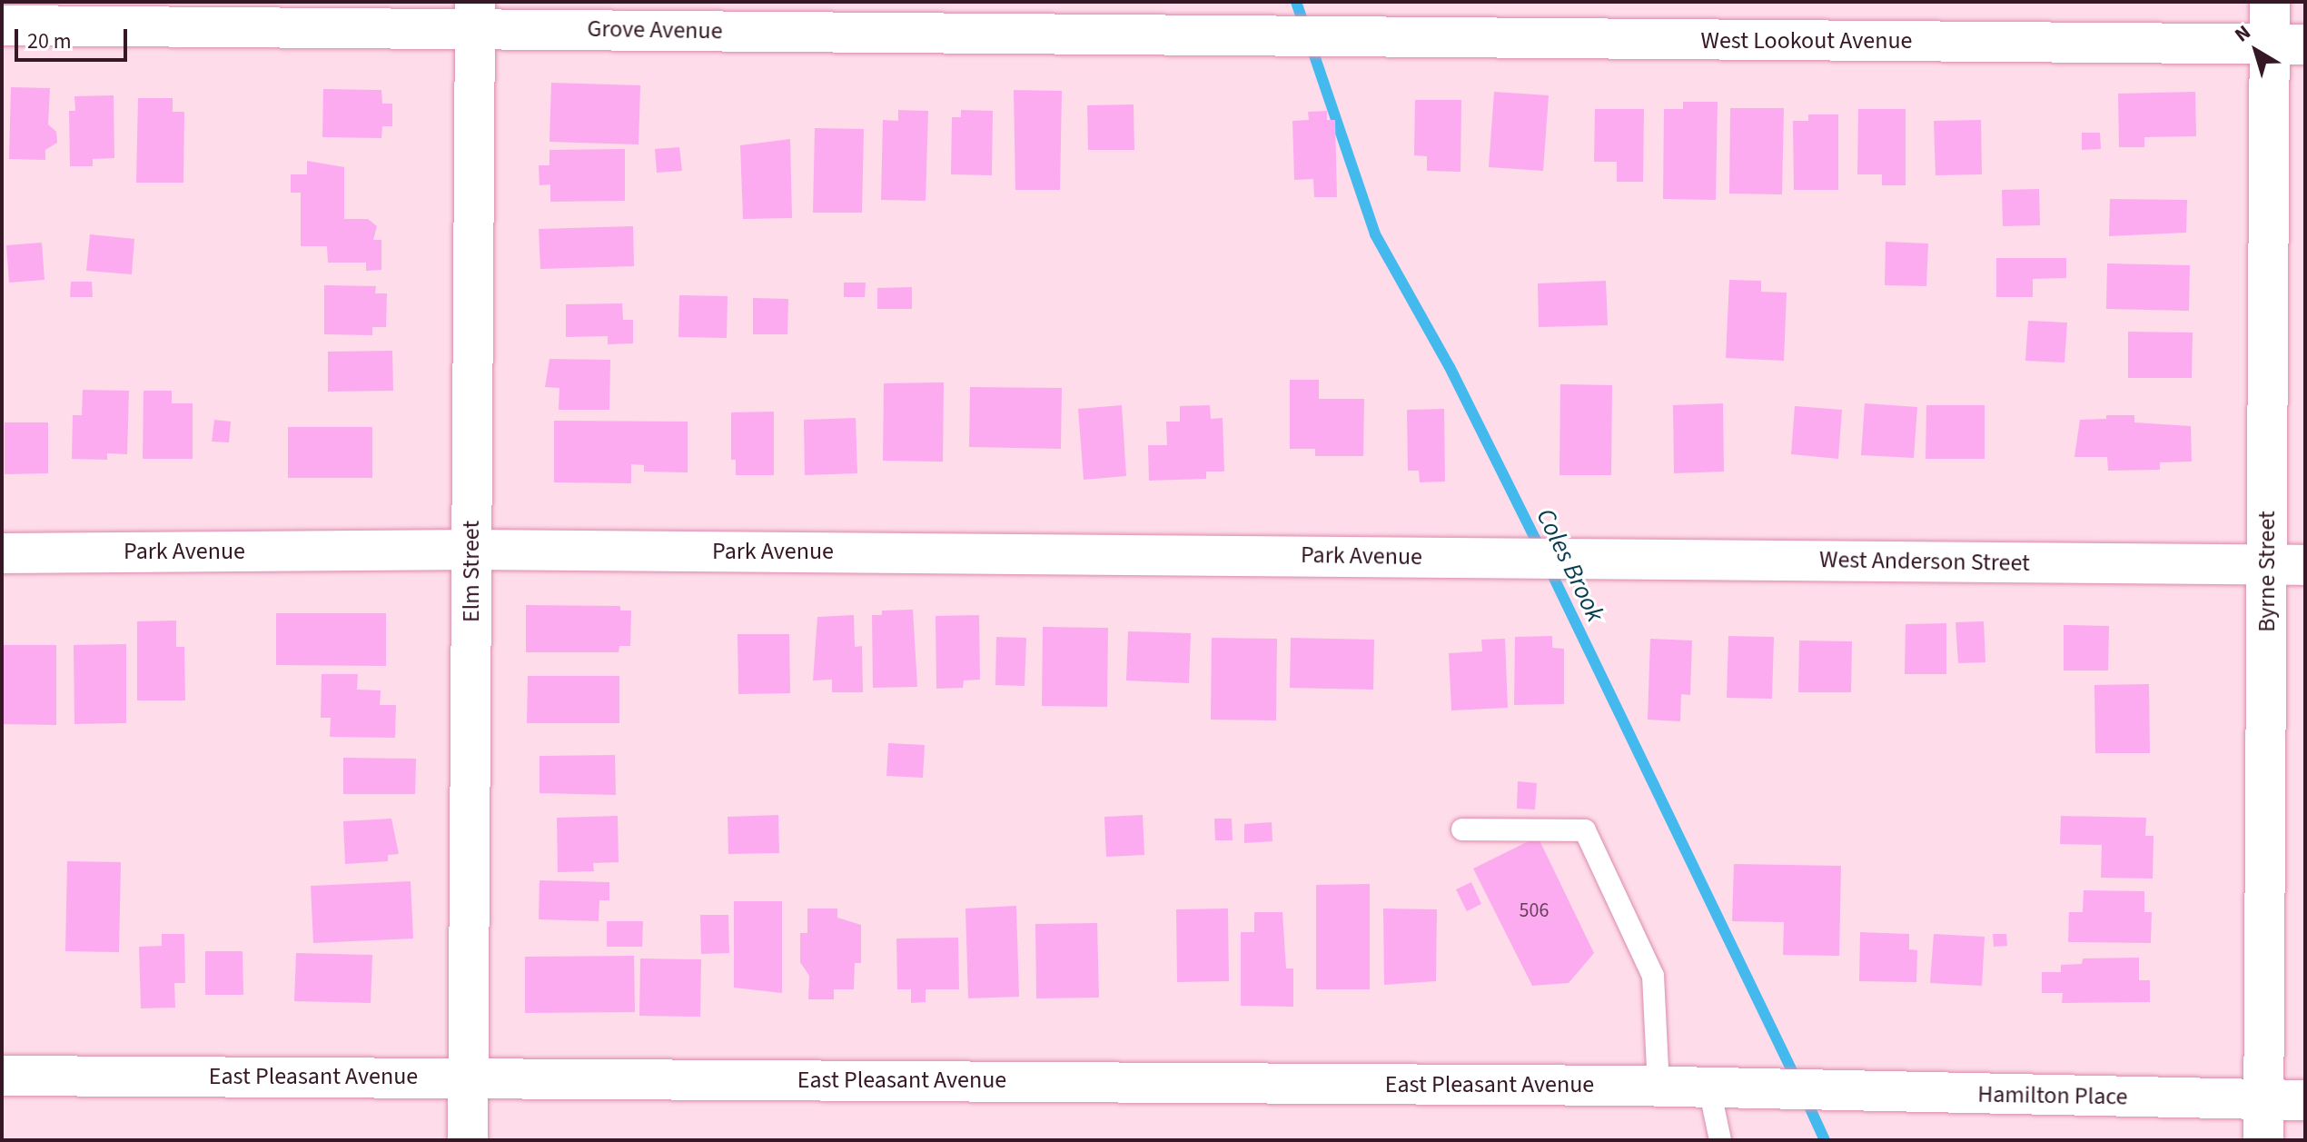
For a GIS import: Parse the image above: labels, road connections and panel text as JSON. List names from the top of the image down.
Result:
{
  "streets": {
    "street": [
      "Grove Avenue",
      "West Lookout Avenue",
      "Park Avenue",
      "West Anderson Street",
      "Elm Street",
      "Byrne Street",
      "East Pleasant Avenue",
      "Hamilton Place"
    ]
  },
  "crossings": [
    ["Grove Avenue", "West Lookout Avenue"],
    ["Grove Avenue", "Elm Street"],
    ["West Lookout Avenue", "Byrne Street"],
    ["Park Avenue", "West Anderson Street"],
    ["Park Avenue", "Elm Street"],
    ["West Anderson Street", "Byrne Street"],
    ["Elm Street", "East Pleasant Avenue"],
    ["Byrne Street", "Hamilton Place"],
    ["East Pleasant Avenue", "Hamilton Place"]
  ],
  "water": ["Coles Brook"],
  "house_numbers": ["506"],
  "scale_bar": "20 m",
  "north": "top left"
}
